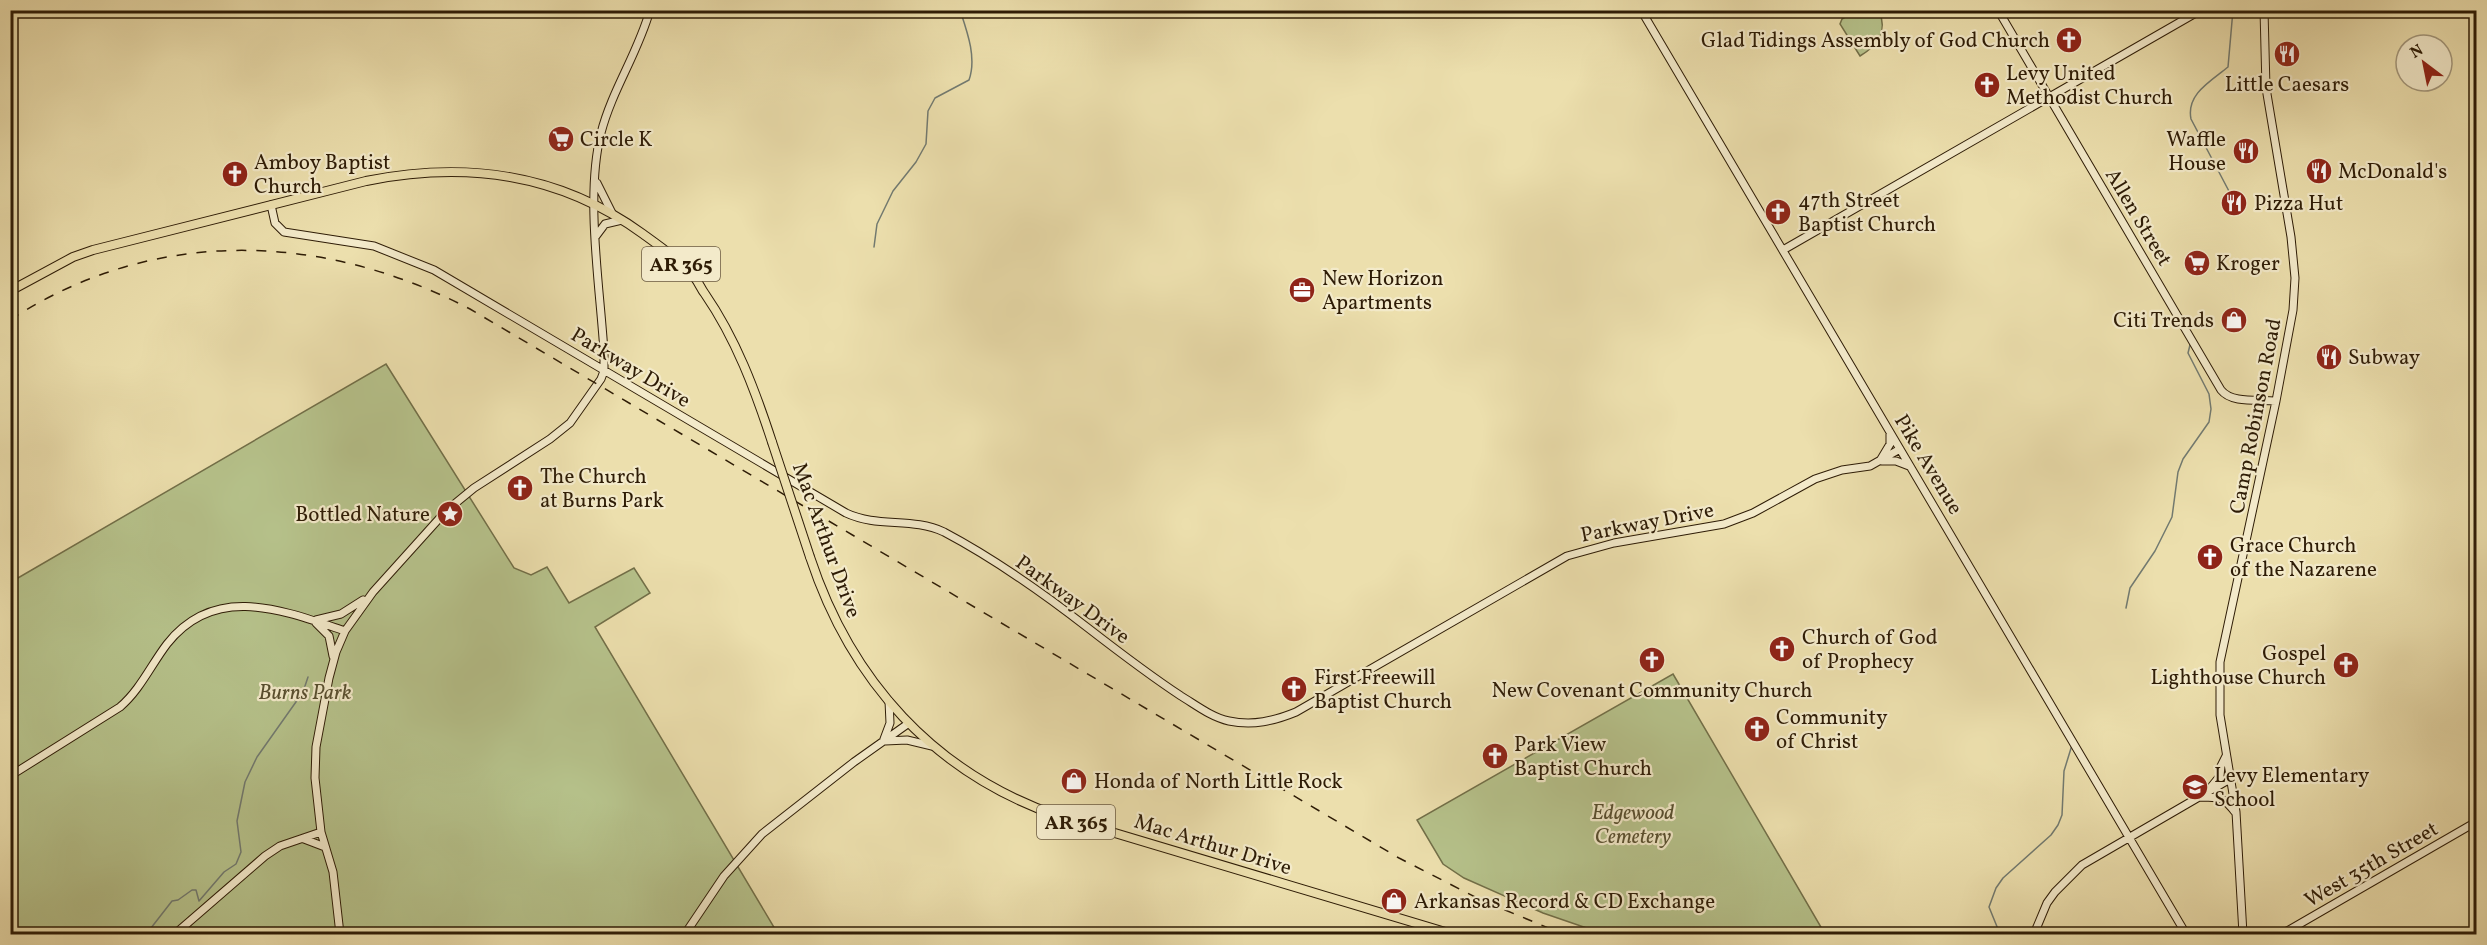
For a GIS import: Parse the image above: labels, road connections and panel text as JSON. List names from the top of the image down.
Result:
{
  "streets": {
    "main road": ["AR 365", "Mac Arthur Drive"],
    "street": [
      "Allen Street",
      "Parkway Drive",
      "Camp Robinson Road",
      "Pike Avenue",
      "West 35th Street"
    ]
  },
  "crossings": [
    ["Allen Street", "Camp Robinson Road"],
    ["AR 365", "Parkway Drive"],
    ["AR 365", "Mac Arthur Drive"],
    ["Parkway Drive", "Pike Avenue"]
  ],
  "parks": ["Burns Park", "Edgewood Cemetery"],
  "places": {
    "church": [
      "Glad Tidings Assembly of God Church",
      "Levy United Methodist Church",
      "Amboy Baptist Church",
      "47th Street Baptist Church",
      "The Church at Burns Park",
      "Grace Church of the Nazarene",
      "Church of God of Prophecy",
      "New Covenant Community Church",
      "Gospel Lighthouse Church",
      "First Freewill Baptist Church",
      "Community of Christ",
      "Park View Baptist Church"
    ],
    "restaurant": [
      "Little Caesars",
      "Waffle House",
      "McDonald's",
      "Pizza Hut",
      "Subway"
    ],
    "supermarket": ["Circle K", "Kroger"],
    "office": ["New Horizon Apartments"],
    "shop": ["Citi Trends", "Honda of North Little Rock", "Arkansas Record & CD Exchange"],
    "place": ["Bottled Nature"],
    "school or university": ["Levy Elementary School"]
  },
  "north": "top left"
}
